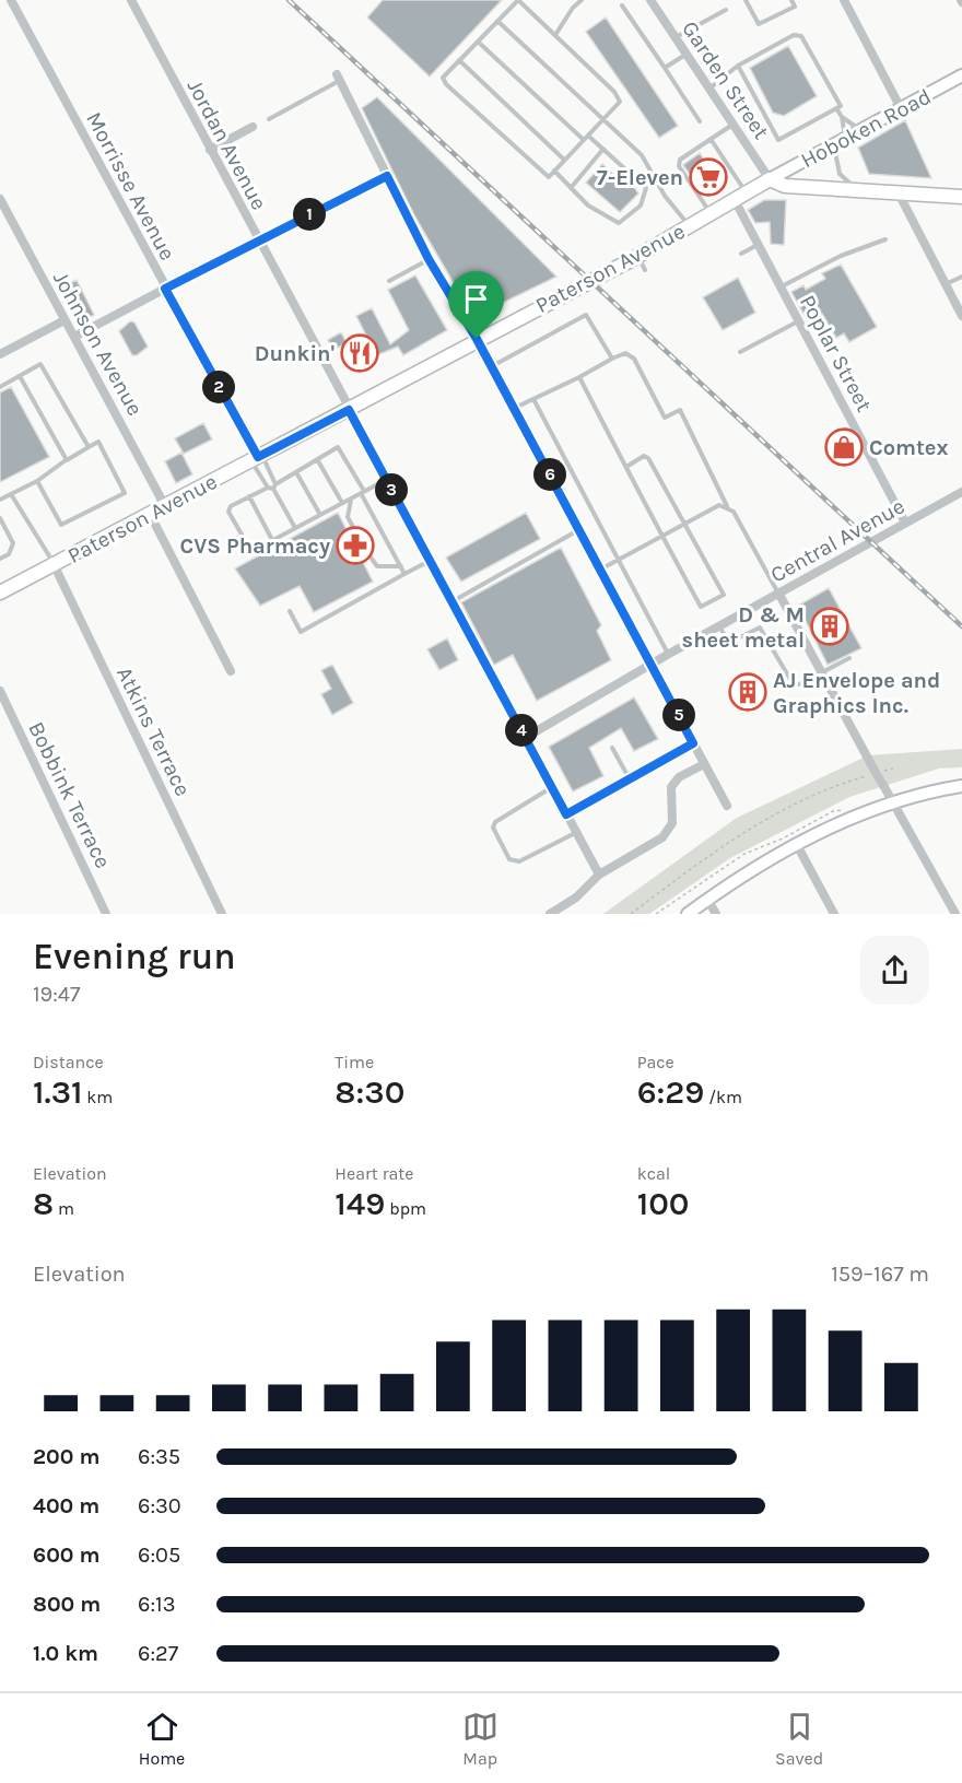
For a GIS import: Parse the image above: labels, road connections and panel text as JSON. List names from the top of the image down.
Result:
{
  "streets": {
    "main road": ["Paterson Avenue"],
    "street": [
      "Garden Street",
      "Hoboken Road",
      "Jordan Avenue",
      "Morrisse Avenue",
      "Johnson Avenue",
      "Poplar Street",
      "Central Avenue",
      "Atkins Terrace",
      "Bobbink Terrace"
    ]
  },
  "crossings": [
    ["Garden Street", "Hoboken Road"],
    ["Garden Street", "Paterson Avenue"],
    ["Hoboken Road", "Paterson Avenue"],
    ["Jordan Avenue", "Paterson Avenue"],
    ["Jordan Avenue", "Central Avenue"],
    ["Morrisse Avenue", "Paterson Avenue"],
    ["Paterson Avenue", "Johnson Avenue"],
    ["Paterson Avenue", "Poplar Street"],
    ["Paterson Avenue", "Atkins Terrace"],
    ["Poplar Street", "Central Avenue"]
  ],
  "places": {
    "supermarket": ["7-Eleven"],
    "restaurant": ["Dunkin'"],
    "shop": ["Comtex"],
    "pharmacy": ["CVS Pharmacy"],
    "building": ["D & M sheet metal", "AJ Envelope and Graphics Inc."]
  },
  "page": {
    "pins": [
      "1",
      "2",
      "6",
      "3",
      "5",
      "4"
    ],
    "heading": ["Evening run", "19:47"],
    "stats": [
      ["Distance", "1.31 km"],
      ["Time", "8:30"],
      ["Pace", "6:29 /km"],
      ["Elevation", "8 m"],
      ["Heart rate", "149 bpm"],
      ["kcal", "100"]
    ],
    "chart": ["Elevation", "159–167 m"],
    "list": [
      {
        "name": "200 m",
        "note": "6:35"
      },
      {
        "name": "400 m",
        "note": "6:30"
      },
      {
        "name": "600 m",
        "note": "6:05"
      },
      {
        "name": "800 m",
        "note": "6:13"
      },
      {
        "name": "1.0 km",
        "note": "6:27"
      }
    ],
    "tabs": ["Home", "Map", "Saved"]
  }
}
